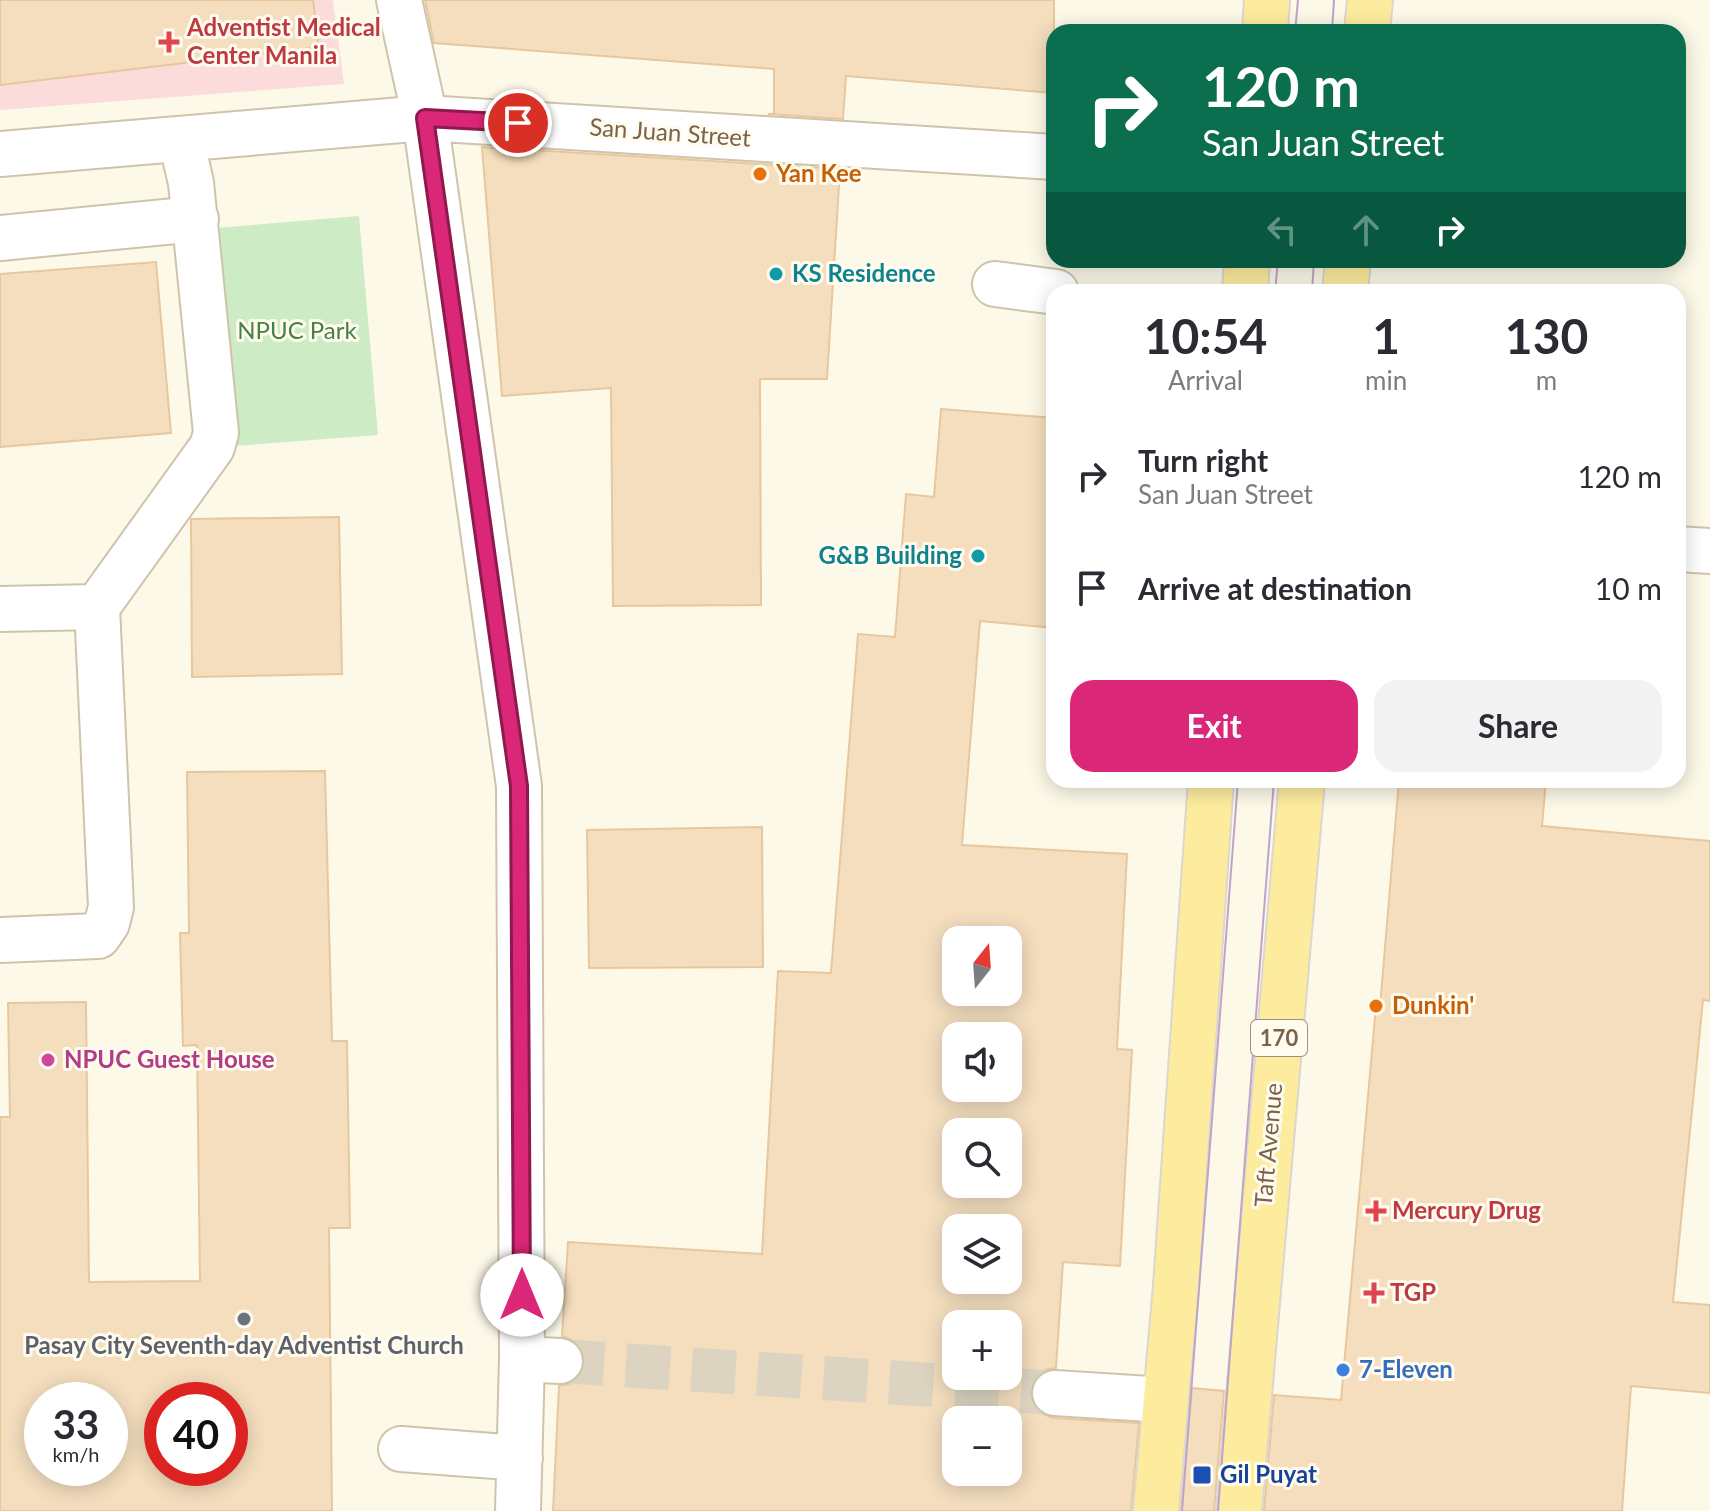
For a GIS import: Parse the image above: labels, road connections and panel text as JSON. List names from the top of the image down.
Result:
{
  "streets": {
    "main road": ["170", "Taft Avenue"],
    "street": ["San Juan Street"]
  },
  "parks": ["NPUC Park"],
  "places": {
    "health": ["Adventist Medical Center Manila", "Mercury Drug", "TGP"],
    "other": [
      "Yan Kee",
      "KS Residence",
      "G&B Building",
      "Dunkin'",
      "NPUC Guest House",
      "Pasay City Seventh-day Adventist Church",
      "7-Eleven"
    ],
    "transit": ["Gil Puyat"]
  },
  "north": "top",
  "page": {
    "turn": ["120 m", "San Juan Street"],
    "eta": [
      "10:54",
      "Arrival",
      "1",
      "min",
      "130",
      "m"
    ],
    "list": [
      {
        "name": "Turn right",
        "note": "San Juan Street",
        "value": "120 m"
      },
      {
        "name": "Arrive at destination",
        "value": "10 m"
      }
    ],
    "buttons": ["Exit", "Share"],
    "map_buttons": ["+", "−"],
    "speed": "33 km/h",
    "limit": "40"
  }
}
